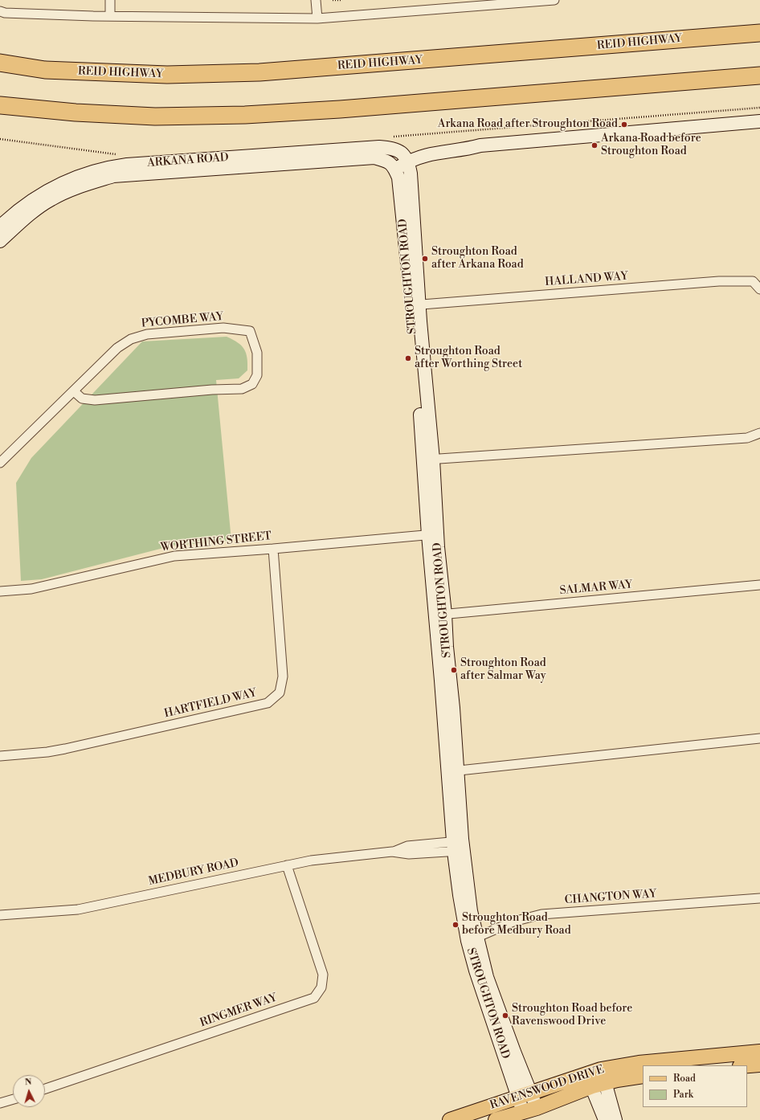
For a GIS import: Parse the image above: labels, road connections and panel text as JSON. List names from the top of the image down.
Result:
{
  "streets": {
    "highway": ["REID HIGHWAY"],
    "main road": ["RAVENSWOOD DRIVE"],
    "street": [
      "ARKANA ROAD",
      "STROUGHTON ROAD",
      "HALLAND WAY",
      "PYCOMBE WAY",
      "WORTHING STREET",
      "SALMAR WAY",
      "HARTFIELD WAY",
      "MEDBURY ROAD",
      "CHANGTON WAY",
      "RINGMER WAY"
    ]
  },
  "crossings": [
    ["ARKANA ROAD", "STROUGHTON ROAD"],
    ["STROUGHTON ROAD", "HALLAND WAY"],
    ["STROUGHTON ROAD", "WORTHING STREET"],
    ["STROUGHTON ROAD", "SALMAR WAY"],
    ["STROUGHTON ROAD", "MEDBURY ROAD"],
    ["STROUGHTON ROAD", "CHANGTON WAY"],
    ["STROUGHTON ROAD", "RAVENSWOOD DRIVE"],
    ["WORTHING STREET", "HARTFIELD WAY"],
    ["MEDBURY ROAD", "RINGMER WAY"]
  ],
  "places": [
    "Arkana Road after Stroughton Road",
    "Arkana Road before Stroughton Road",
    "Stroughton Road after Arkana Road",
    "Stroughton Road after Worthing Street",
    "Stroughton Road after Salmar Way",
    "Stroughton Road before Medbury Road",
    "Stroughton Road before Ravenswood Drive"
  ],
  "legend": ["Road", "Park"],
  "north": "top"
}
